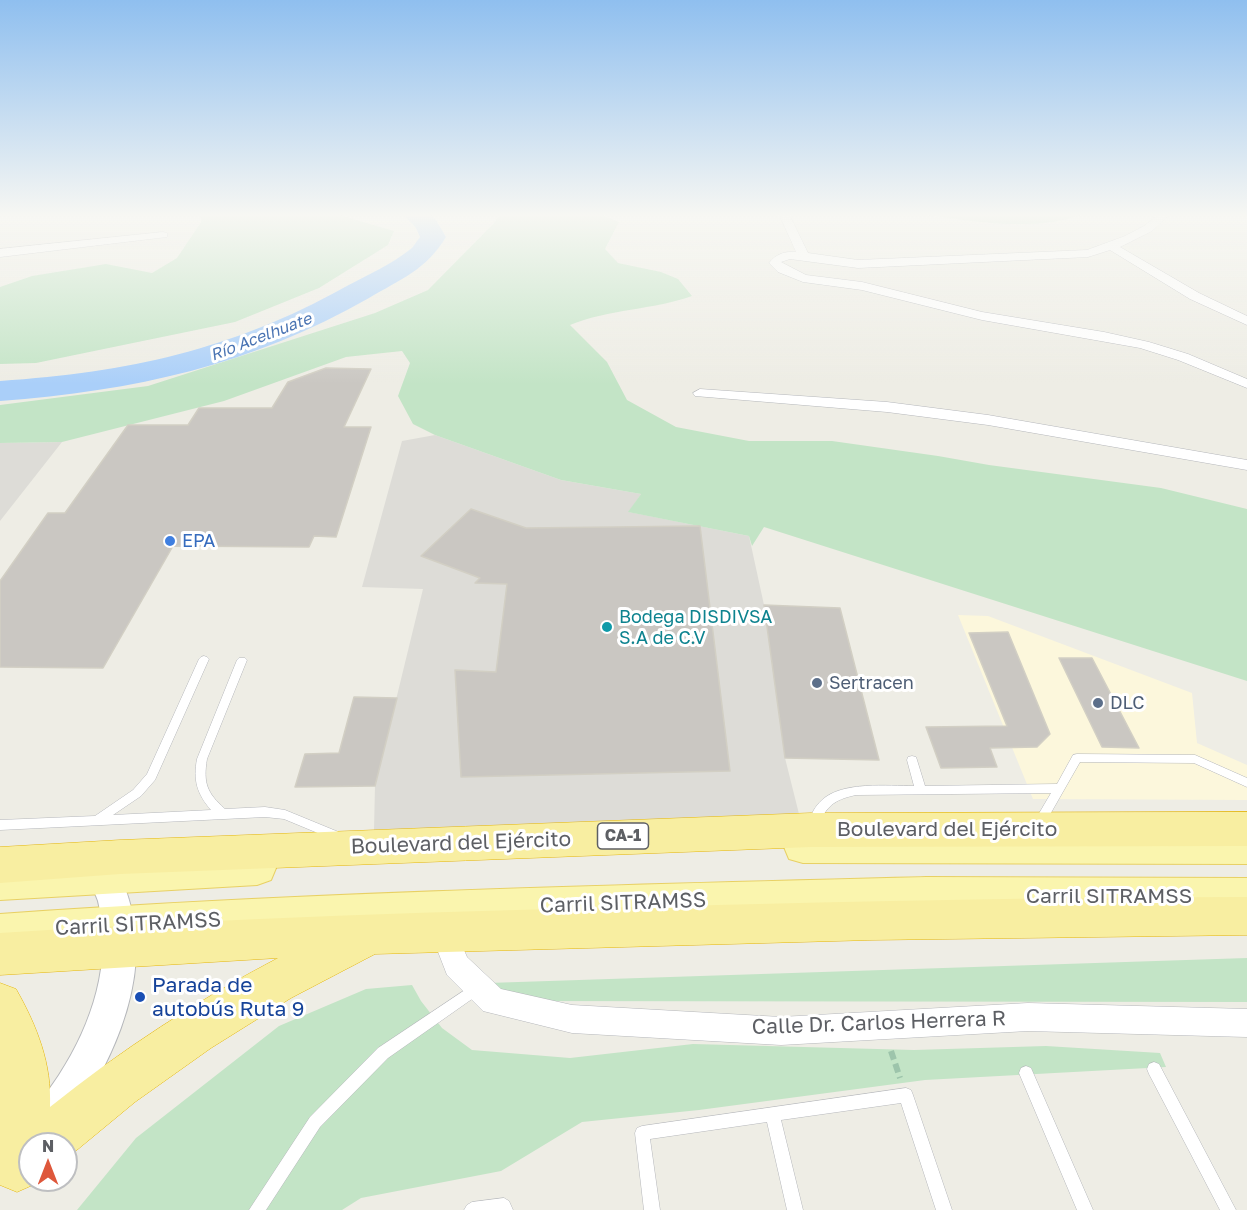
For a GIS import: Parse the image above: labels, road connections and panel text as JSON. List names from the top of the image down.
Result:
{
  "streets": {
    "highway": ["Boulevard del Ejército", "CA-1"],
    "main road": ["Carril SITRAMSS"],
    "street": ["Calle Dr. Carlos Herrera R"]
  },
  "water": ["Río Acelhuate"],
  "places": [
    "EPA",
    "Bodega DISDIVSA S.A de C.V",
    "Sertracen",
    "DLC",
    "Parada de autobús Ruta 9"
  ],
  "north": "top"
}
